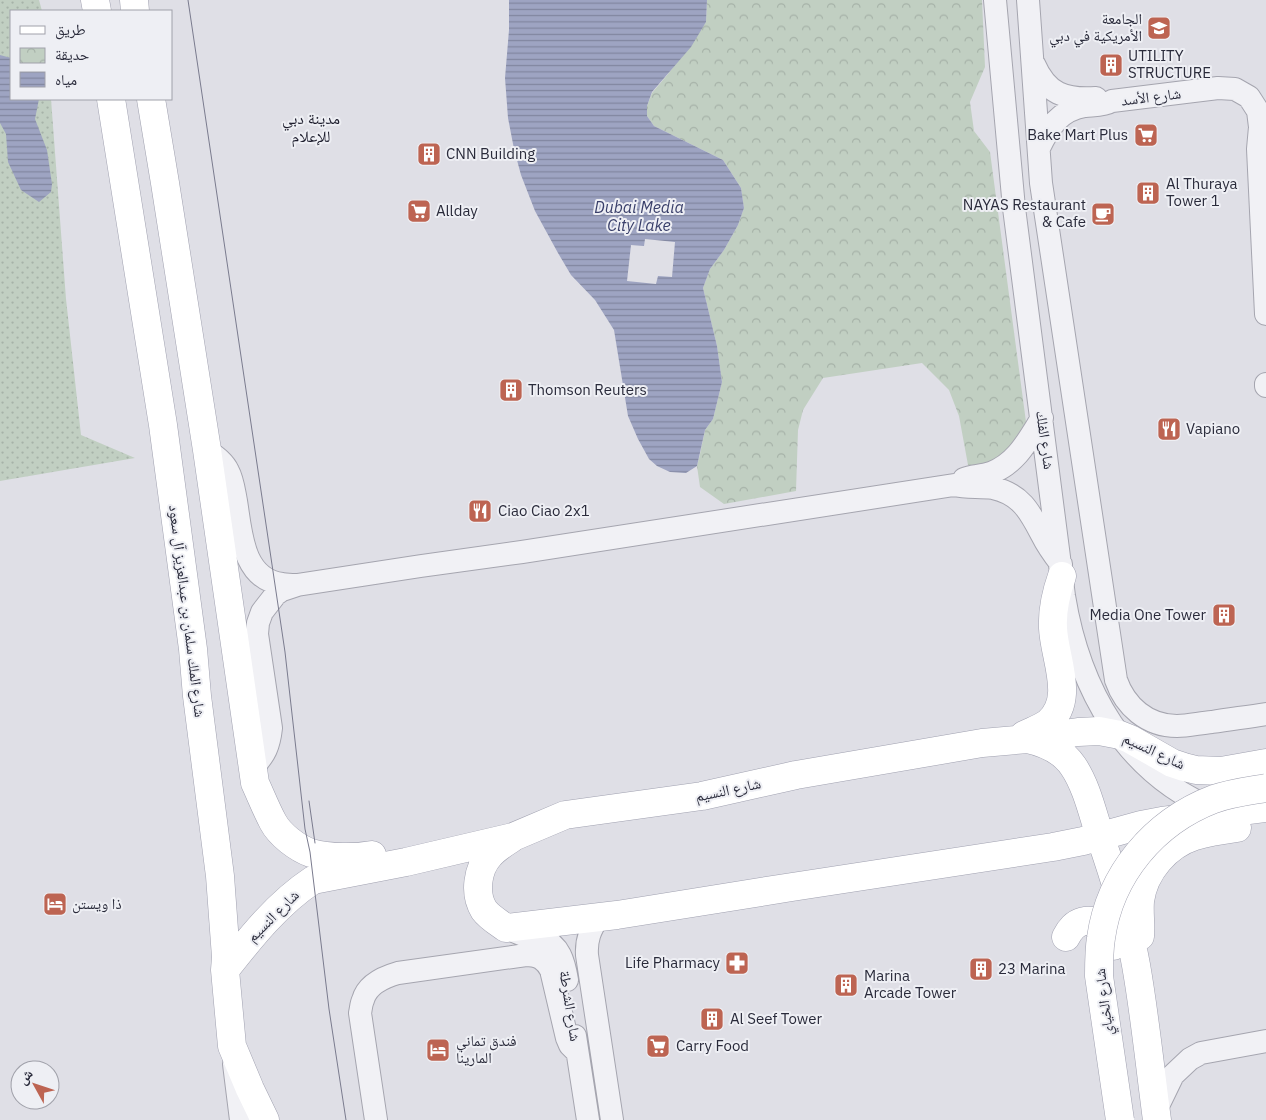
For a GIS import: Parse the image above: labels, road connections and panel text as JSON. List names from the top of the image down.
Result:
{
  "streets": {
    "main road": ["شارع الملك سلمان بن عبدالعزيز آل سعود", "شارع النسيم", "شارع الخياي"],
    "street": ["شارع الأسد", "شارع الفلك", "شارع الشرطة"]
  },
  "crossings": [
    ["شارع الفلك", "شارع النسيم"],
    ["شارع الملك سلمان بن عبدالعزيز آل سعود", "شارع النسيم"]
  ],
  "districts": ["مدينة دبي للإعلام"],
  "water": ["Dubai Media City Lake"],
  "places": {
    "school or university": ["الجامعة الأمريكية في دبي"],
    "building": [
      "UTILITY STRUCTURE",
      "CNN Building",
      "Al Thuraya Tower 1",
      "Thomson Reuters",
      "Media One Tower",
      "23 Marina",
      "Marina Arcade Tower",
      "Al Seef Tower"
    ],
    "supermarket": ["Bake Mart Plus", "Allday", "Carry Food"],
    "cafe": ["NAYAS Restaurant & Cafe"],
    "restaurant": ["Vapiano", "Ciao Ciao 2x1"],
    "hotel": ["ذا ويستن", "فندق تماني المارينا"],
    "pharmacy": ["Life Pharmacy"]
  },
  "legend": ["طريق", "حديقة", "مياه"],
  "north": "top left"
}
